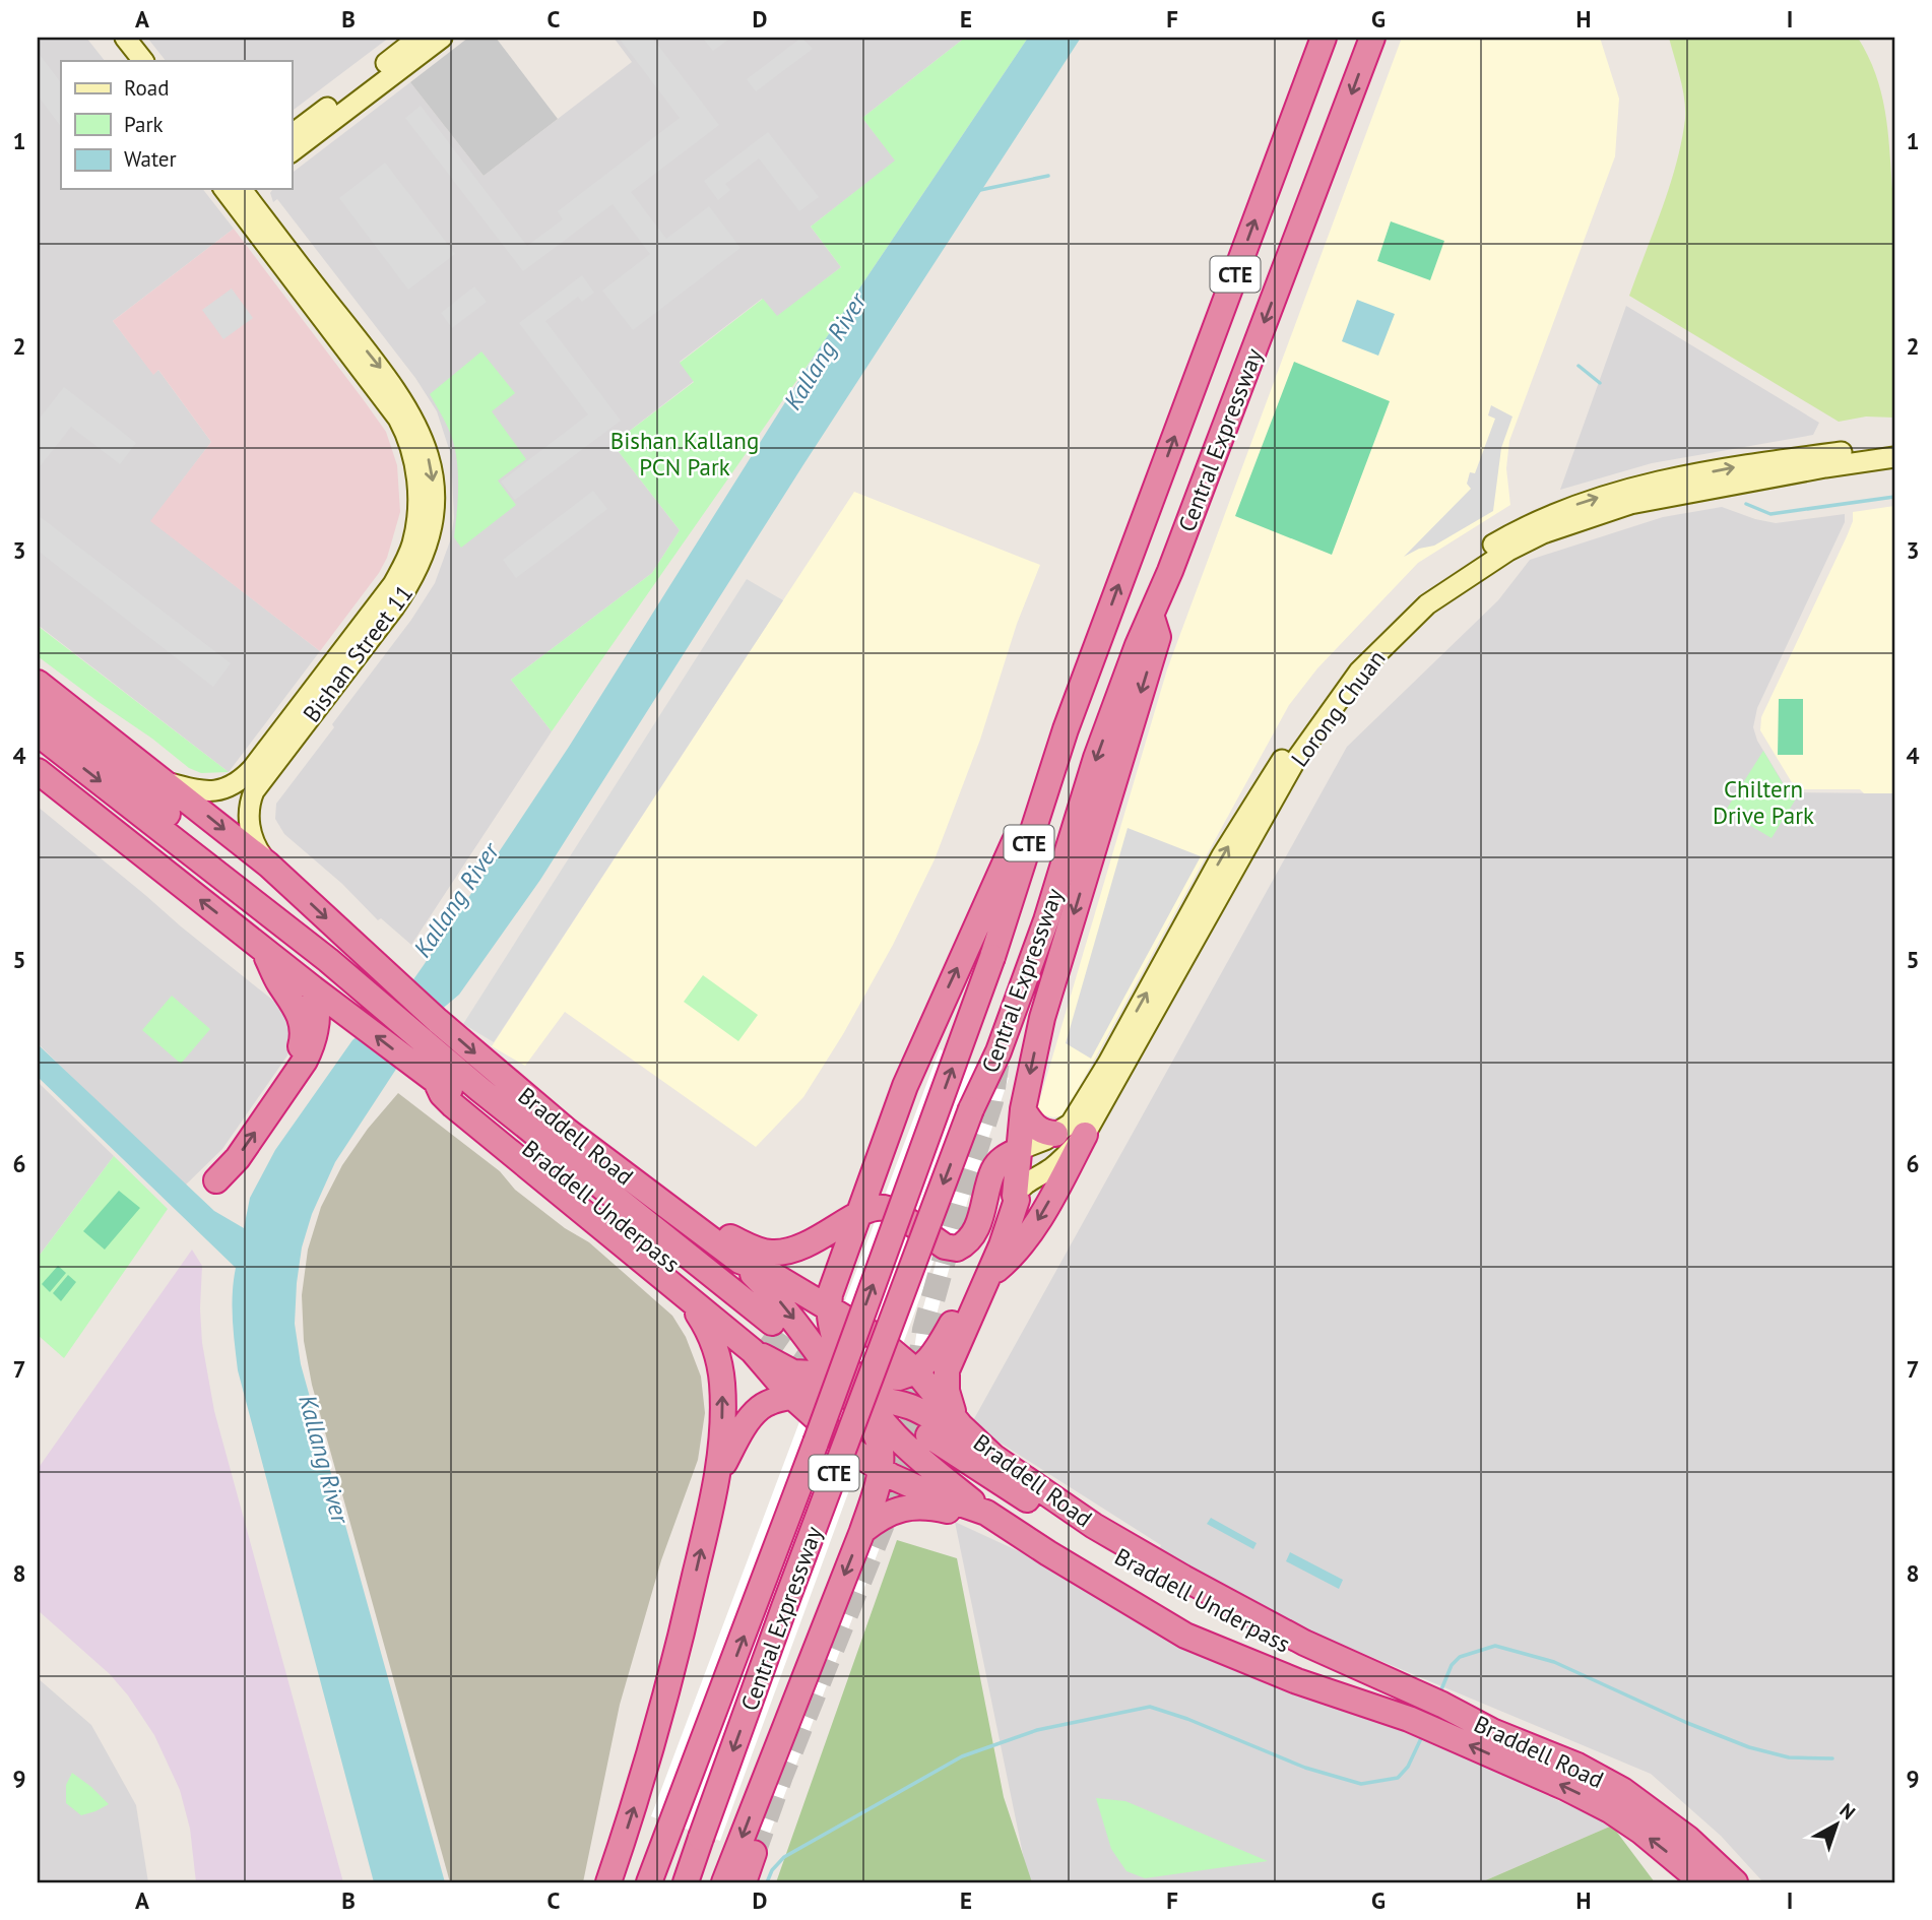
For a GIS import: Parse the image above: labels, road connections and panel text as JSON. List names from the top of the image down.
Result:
{
  "streets": {
    "highway": [
      "CTE",
      "Central Expressway",
      "Braddell Road",
      "Braddell Underpass"
    ],
    "main road": ["Bishan Street 11", "Lorong Chuan"]
  },
  "crossings": [
    ["Bishan Street 11", "Braddell Road"],
    ["Braddell Road", "Braddell Underpass"]
  ],
  "one_way": ["Bishan Street 11"],
  "water": ["Kallang River"],
  "parks": ["Bishan Kallang PCN Park", "Chiltern Drive Park"],
  "legend": ["Road", "Park", "Water"],
  "north": "top right",
  "grid": {
    "columns": [
      "A",
      "B",
      "C",
      "D",
      "E",
      "F",
      "G",
      "H",
      "I"
    ],
    "rows": [
      "1",
      "2",
      "3",
      "4",
      "5",
      "6",
      "7",
      "8",
      "9"
    ]
  }
}
